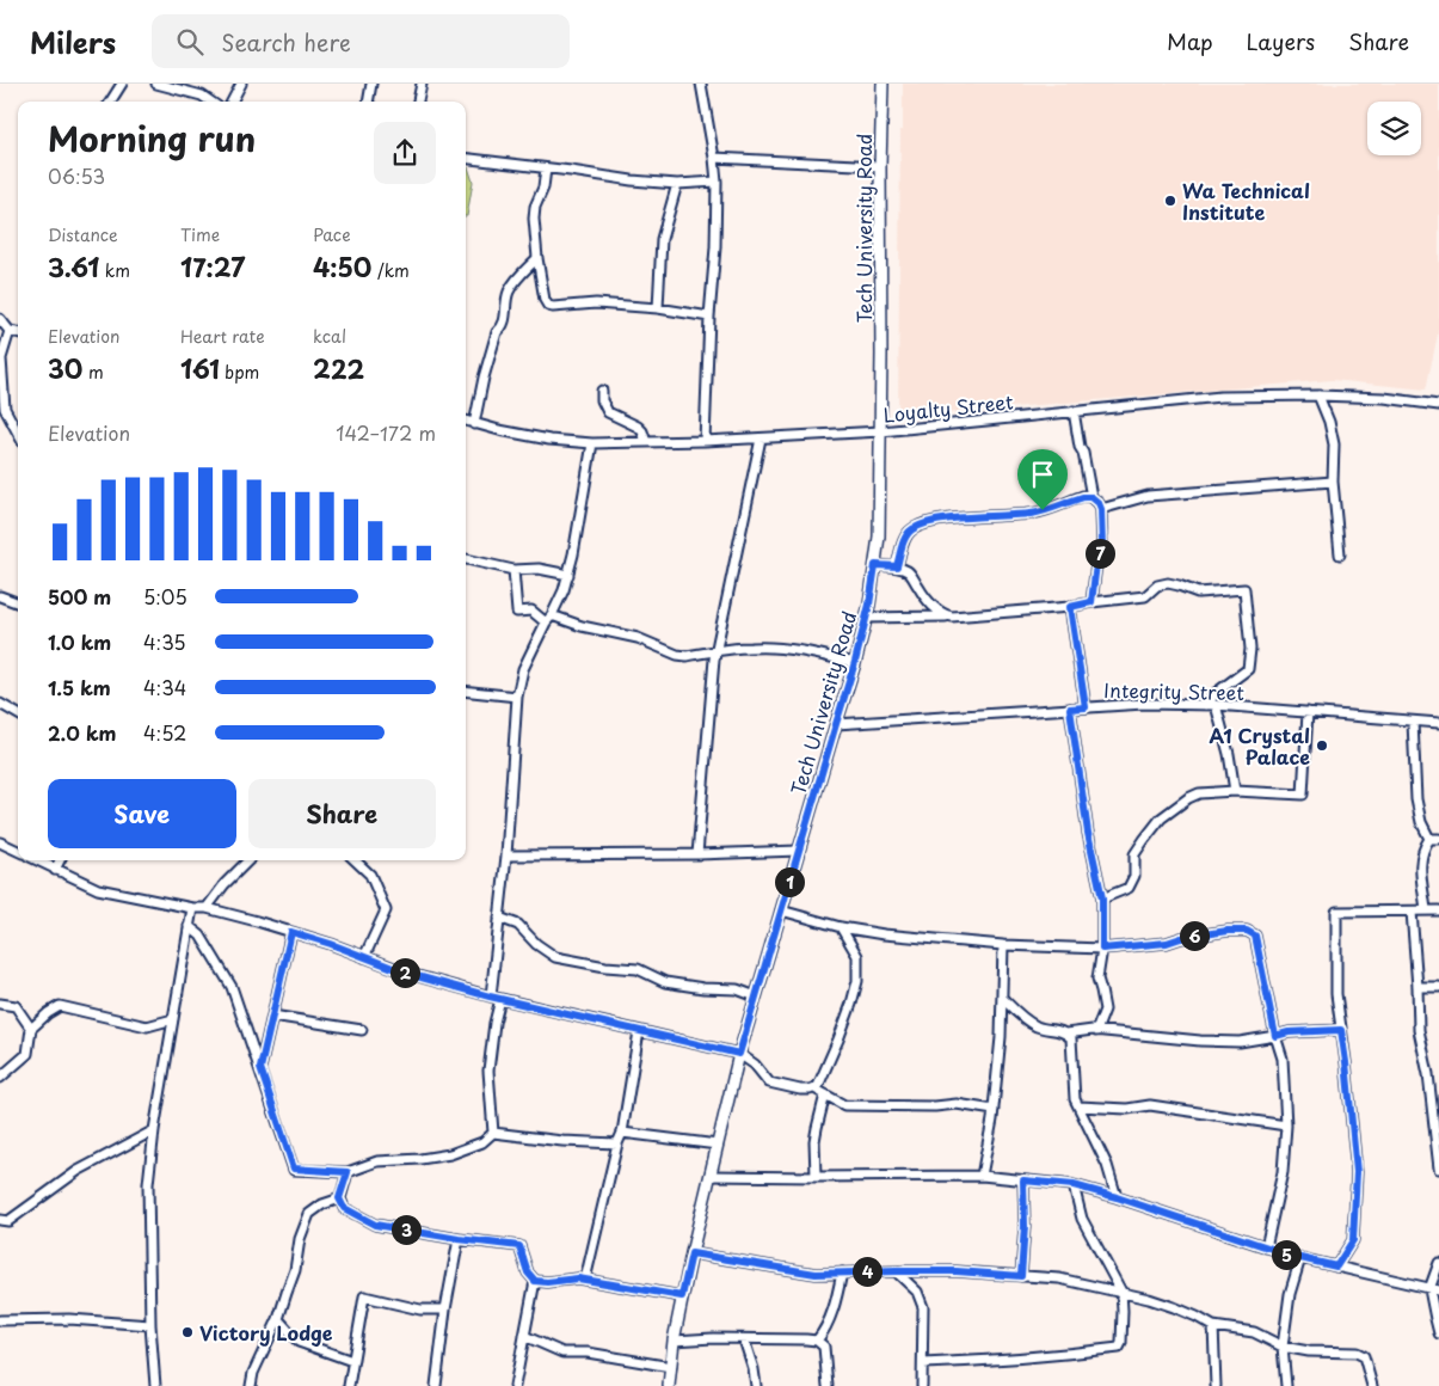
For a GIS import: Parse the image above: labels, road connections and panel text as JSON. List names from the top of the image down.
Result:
{
  "streets": {
    "street": ["Tech University Road", "Loyalty Street", "Integrity Street"]
  },
  "crossings": [
    ["Tech University Road", "Loyalty Street"],
    ["Tech University Road", "Integrity Street"]
  ],
  "places": ["Wa Technical Institute", "A1 Crystal Palace", "Victory Lodge"],
  "page": {
    "header": "Milers",
    "search": "Search here",
    "nav": ["Map", "Layers", "Share"],
    "heading": ["Morning run", "06:53"],
    "stats": [
      ["Distance", "3.61 km"],
      ["Time", "17:27"],
      ["Pace", "4:50 /km"],
      ["Elevation", "30 m"],
      ["Heart rate", "161 bpm"],
      ["kcal", "222"]
    ],
    "chart": ["Elevation", "142–172 m"],
    "pins": [
      "7",
      "1",
      "6",
      "2",
      "3",
      "5",
      "4"
    ],
    "list": [
      {
        "name": "500 m",
        "note": "5:05"
      },
      {
        "name": "1.0 km",
        "note": "4:35"
      },
      {
        "name": "1.5 km",
        "note": "4:34"
      },
      {
        "name": "2.0 km",
        "note": "4:52"
      }
    ],
    "buttons": ["Save", "Share"]
  }
}
